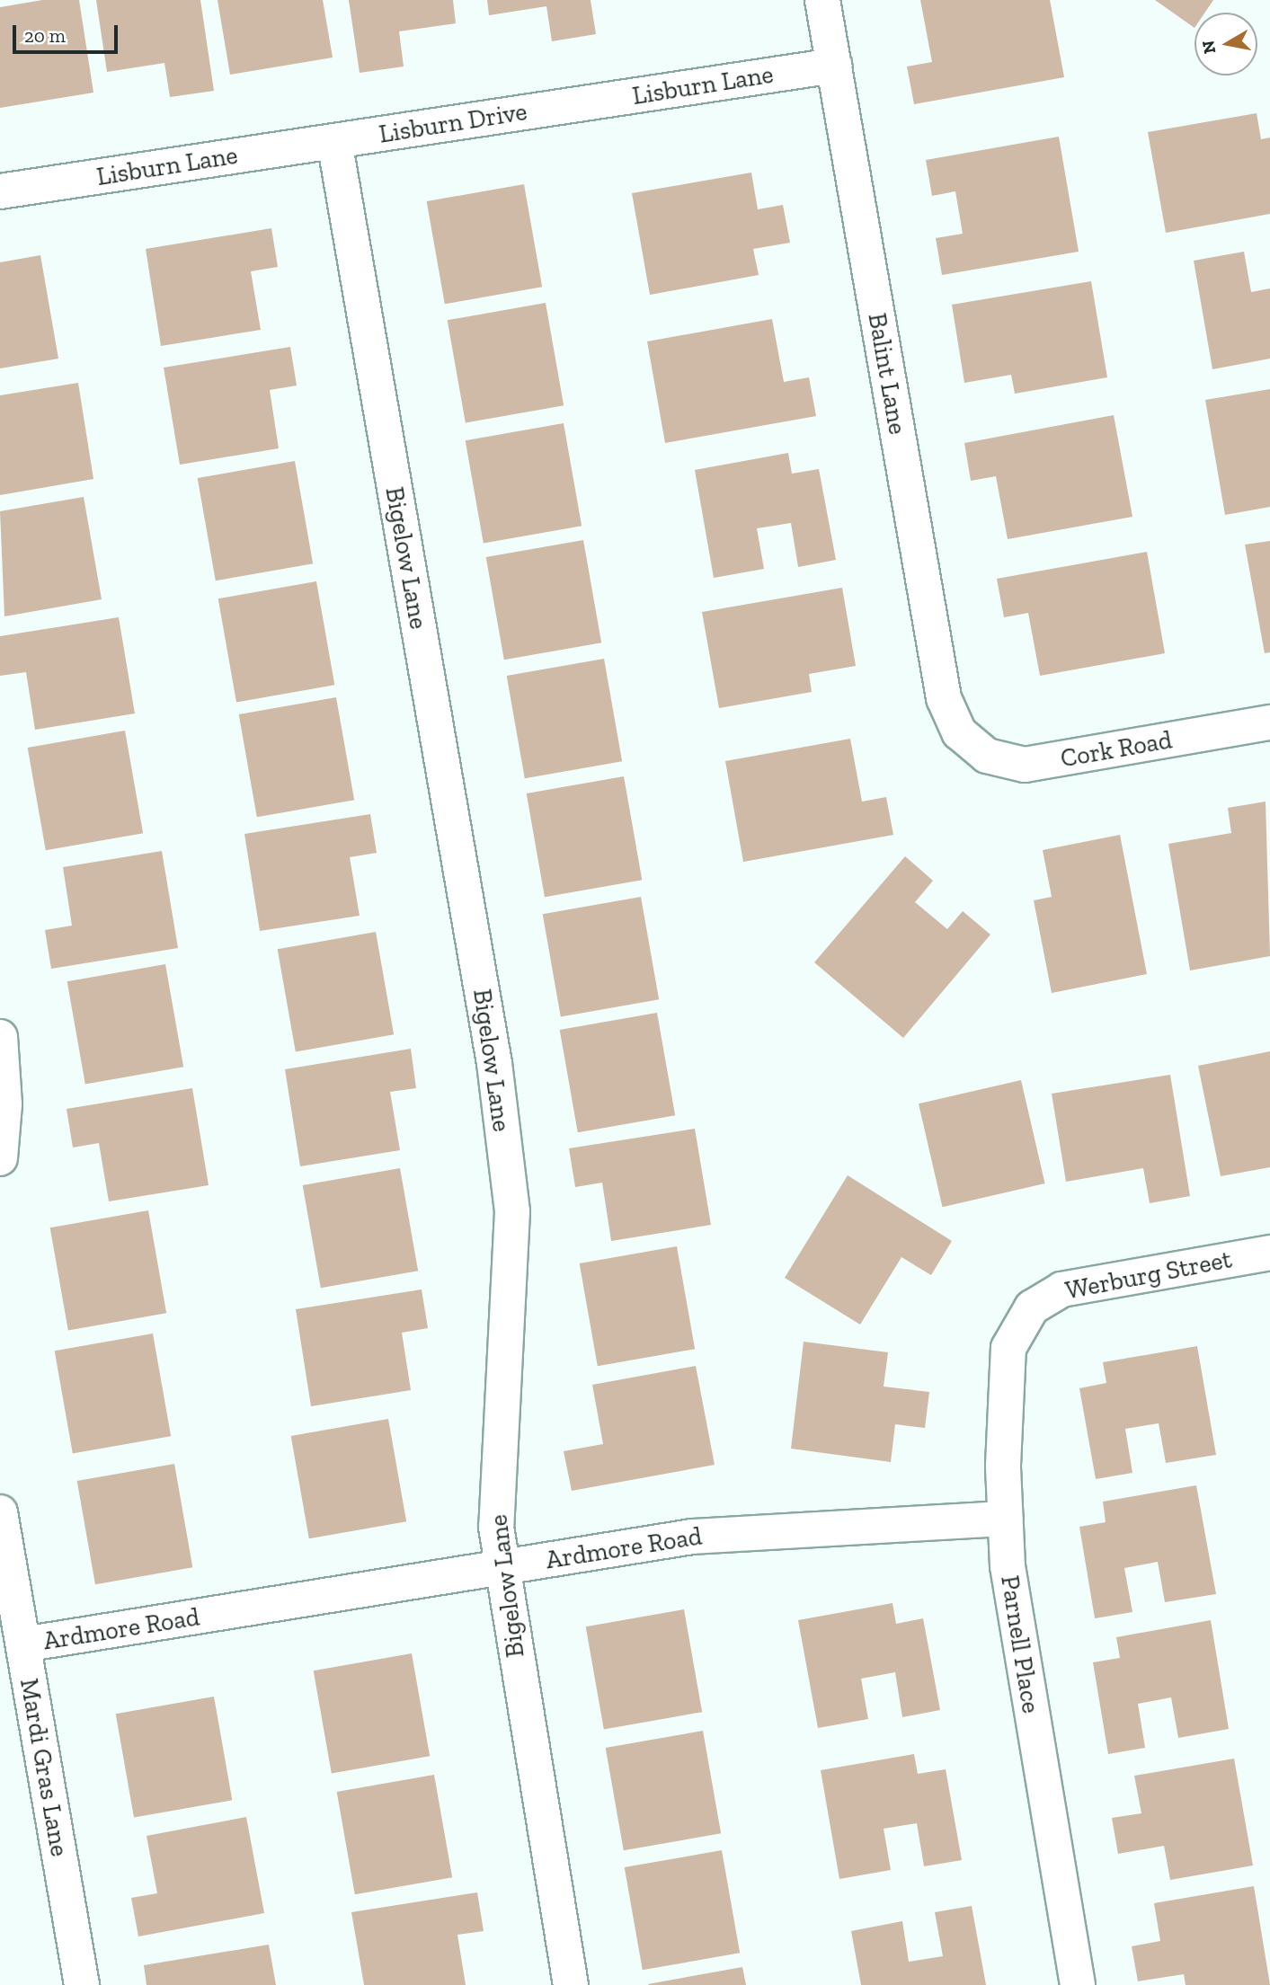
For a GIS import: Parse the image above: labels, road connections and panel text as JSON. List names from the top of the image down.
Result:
{
  "streets": {
    "street": [
      "Lisburn Lane",
      "Lisburn Drive",
      "Balint Lane",
      "Bigelow Lane",
      "Cork Road",
      "Werburg Street",
      "Ardmore Road",
      "Parnell Place",
      "Mardi Gras Lane"
    ]
  },
  "crossings": [
    ["Lisburn Lane", "Lisburn Drive"],
    ["Lisburn Lane", "Balint Lane"],
    ["Lisburn Lane", "Bigelow Lane"],
    ["Lisburn Drive", "Bigelow Lane"],
    ["Balint Lane", "Cork Road"],
    ["Bigelow Lane", "Ardmore Road"],
    ["Werburg Street", "Parnell Place"],
    ["Ardmore Road", "Parnell Place"],
    ["Ardmore Road", "Mardi Gras Lane"]
  ],
  "scale_bar": "20 m",
  "north": "left"
}
